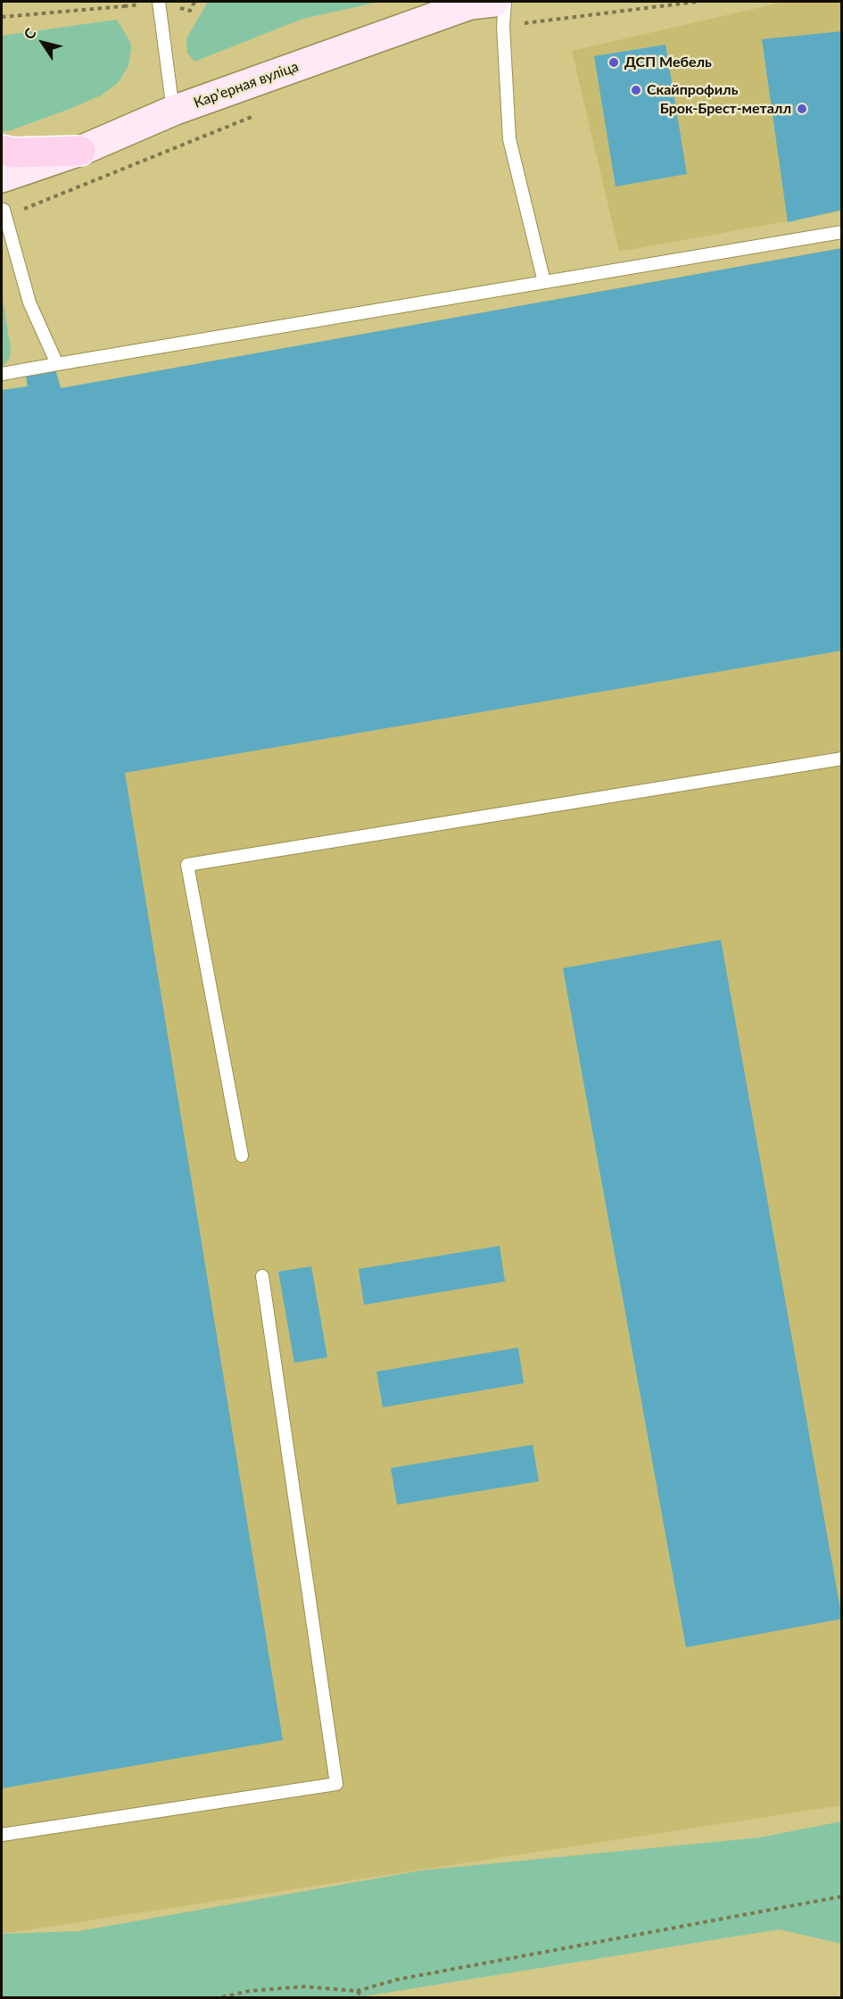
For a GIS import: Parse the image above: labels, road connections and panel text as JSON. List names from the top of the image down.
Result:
{
  "streets": {
    "street": ["Карʼерная вуліца"]
  },
  "places": ["ДСП Мебель", "Скайпрофиль", "Брок-Брест-металл"],
  "north": "top left"
}
